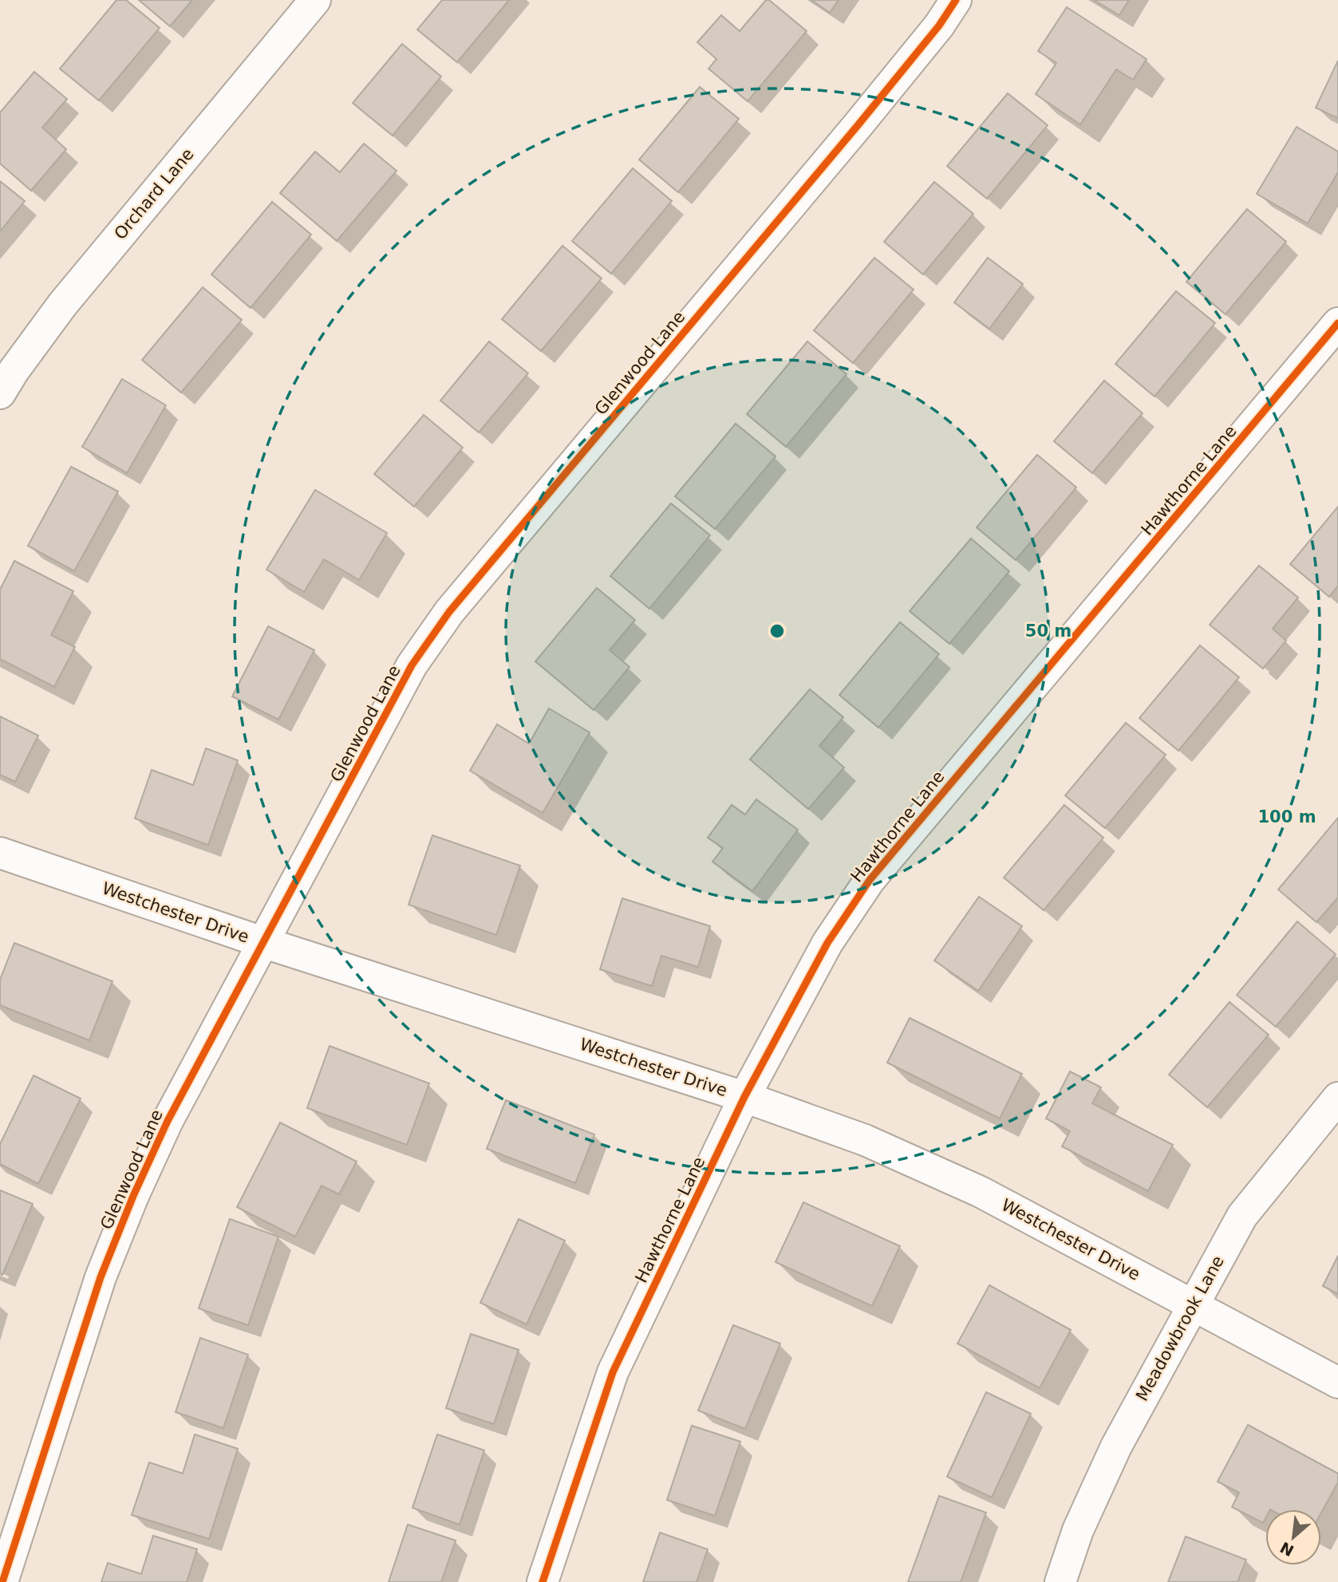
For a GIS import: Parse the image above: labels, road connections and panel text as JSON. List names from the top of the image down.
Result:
{
  "streets": {
    "street": [
      "Orchard Lane",
      "Glenwood Lane",
      "Hawthorne Lane",
      "Westchester Drive",
      "Meadowbrook Lane"
    ]
  },
  "crossings": [
    ["Glenwood Lane", "Westchester Drive"],
    ["Hawthorne Lane", "Westchester Drive"],
    ["Westchester Drive", "Meadowbrook Lane"]
  ],
  "north": "bottom left",
  "rings": ["50 m", "100 m"]
}
